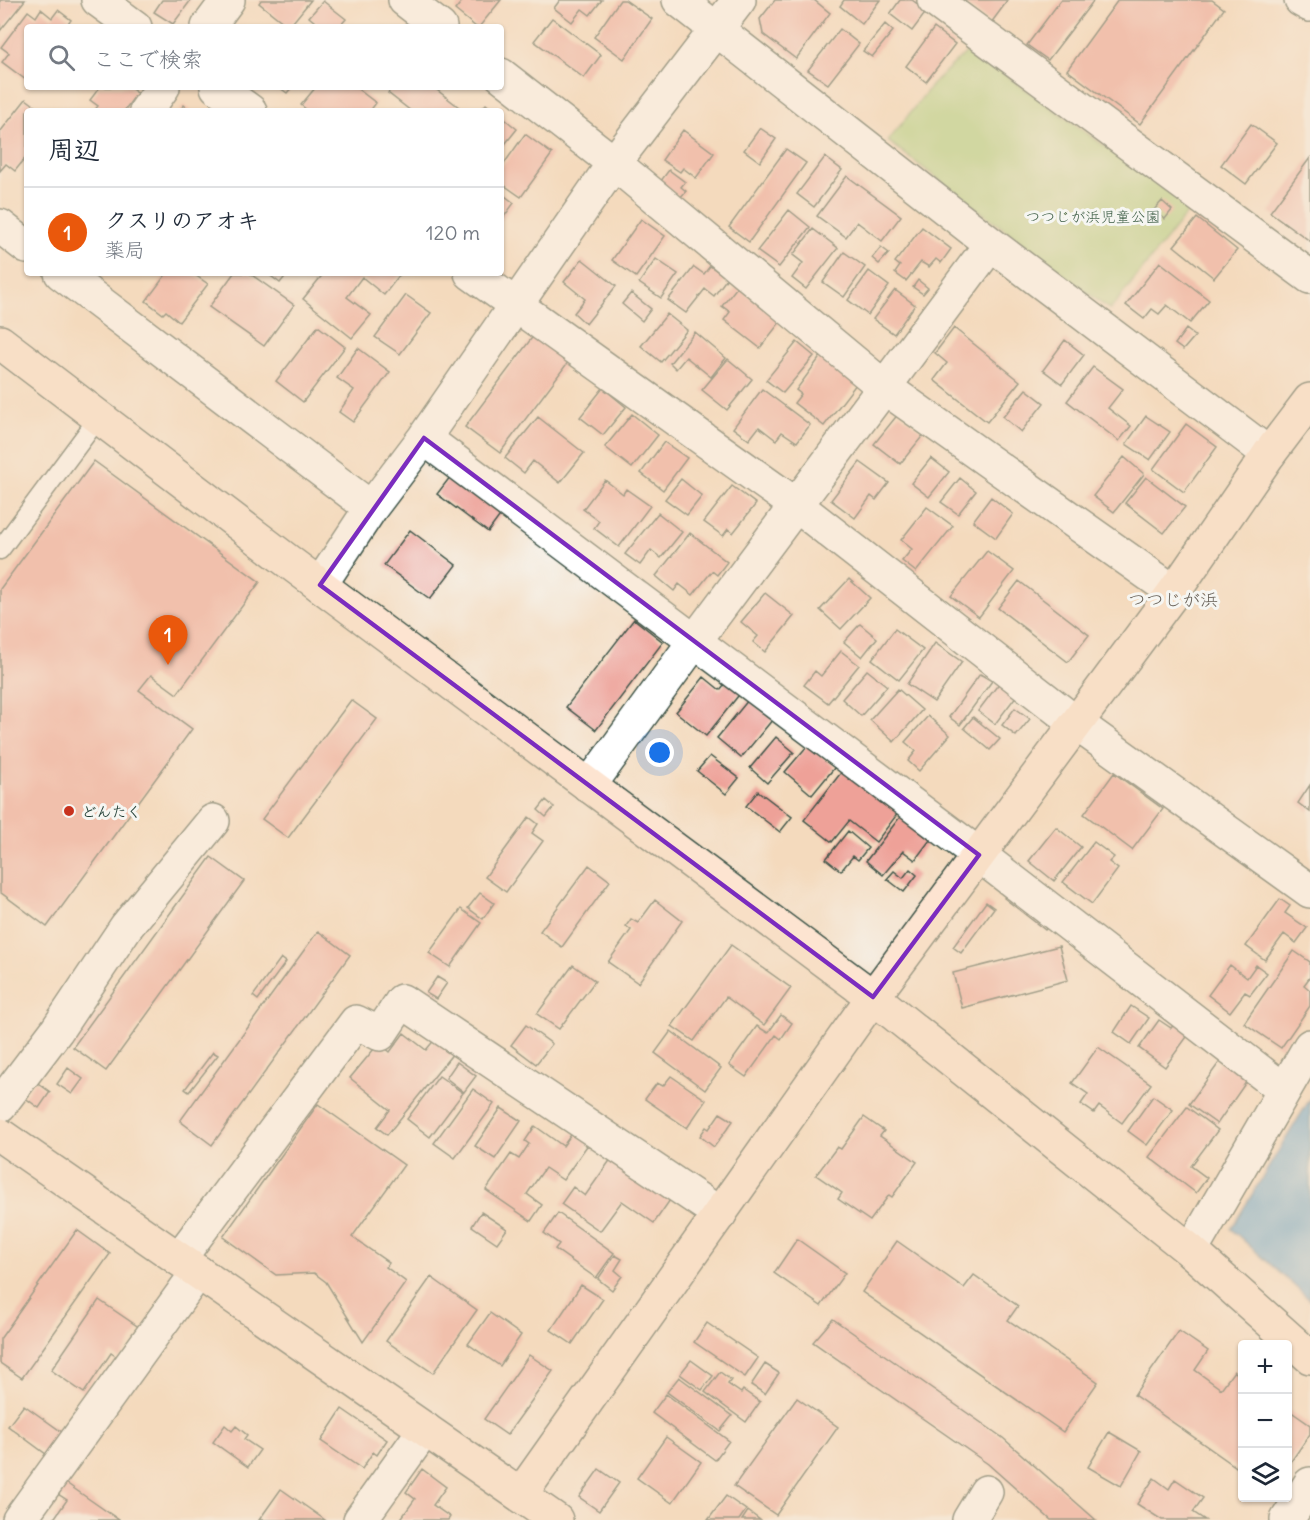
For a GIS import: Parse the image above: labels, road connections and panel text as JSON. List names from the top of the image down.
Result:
{
  "districts": ["つつじが浜"],
  "parks": ["つつじが浜児童公園"],
  "places": ["どんたく"],
  "page": {
    "search": "ここで検索",
    "heading": "周辺",
    "list": [
      {
        "mark": "1",
        "name": "クスリのアオキ",
        "note": "薬局",
        "value": "120 m"
      }
    ],
    "pins": "1",
    "map_buttons": ["+", "−"]
  }
}
